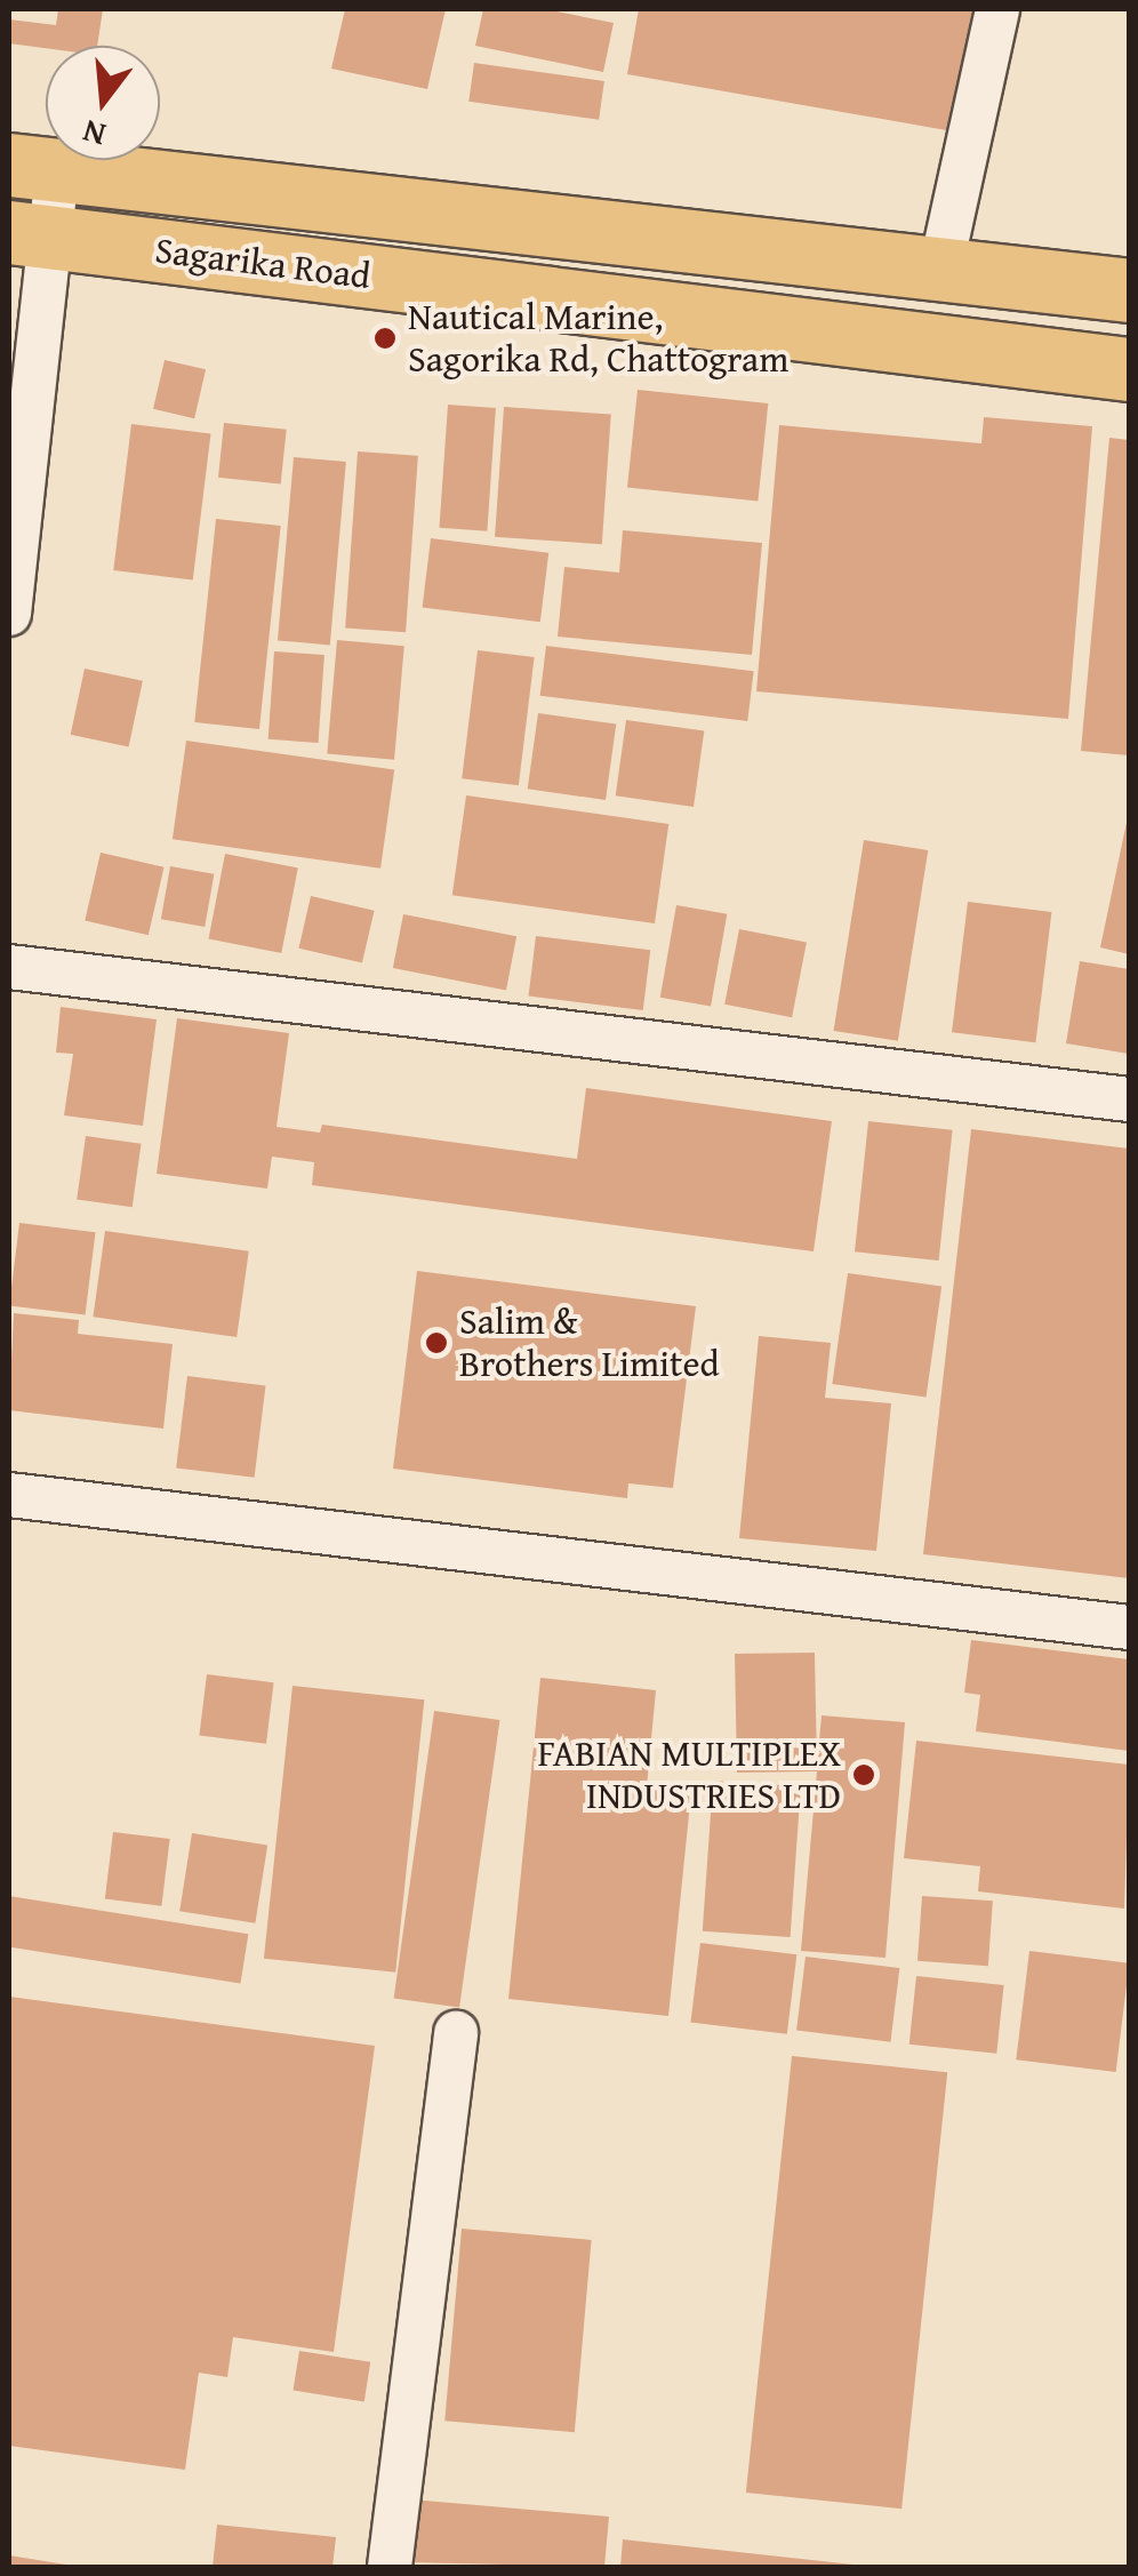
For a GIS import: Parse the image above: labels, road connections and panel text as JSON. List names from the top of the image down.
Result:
{
  "streets": {
    "main road": ["Sagarika Road"]
  },
  "places": ["Nautical Marine, Sagorika Rd, Chattogram", "Salim & Brothers Limited", "FABIAN MULTIPLEX INDUSTRIES LTD"],
  "north": "bottom"
}
